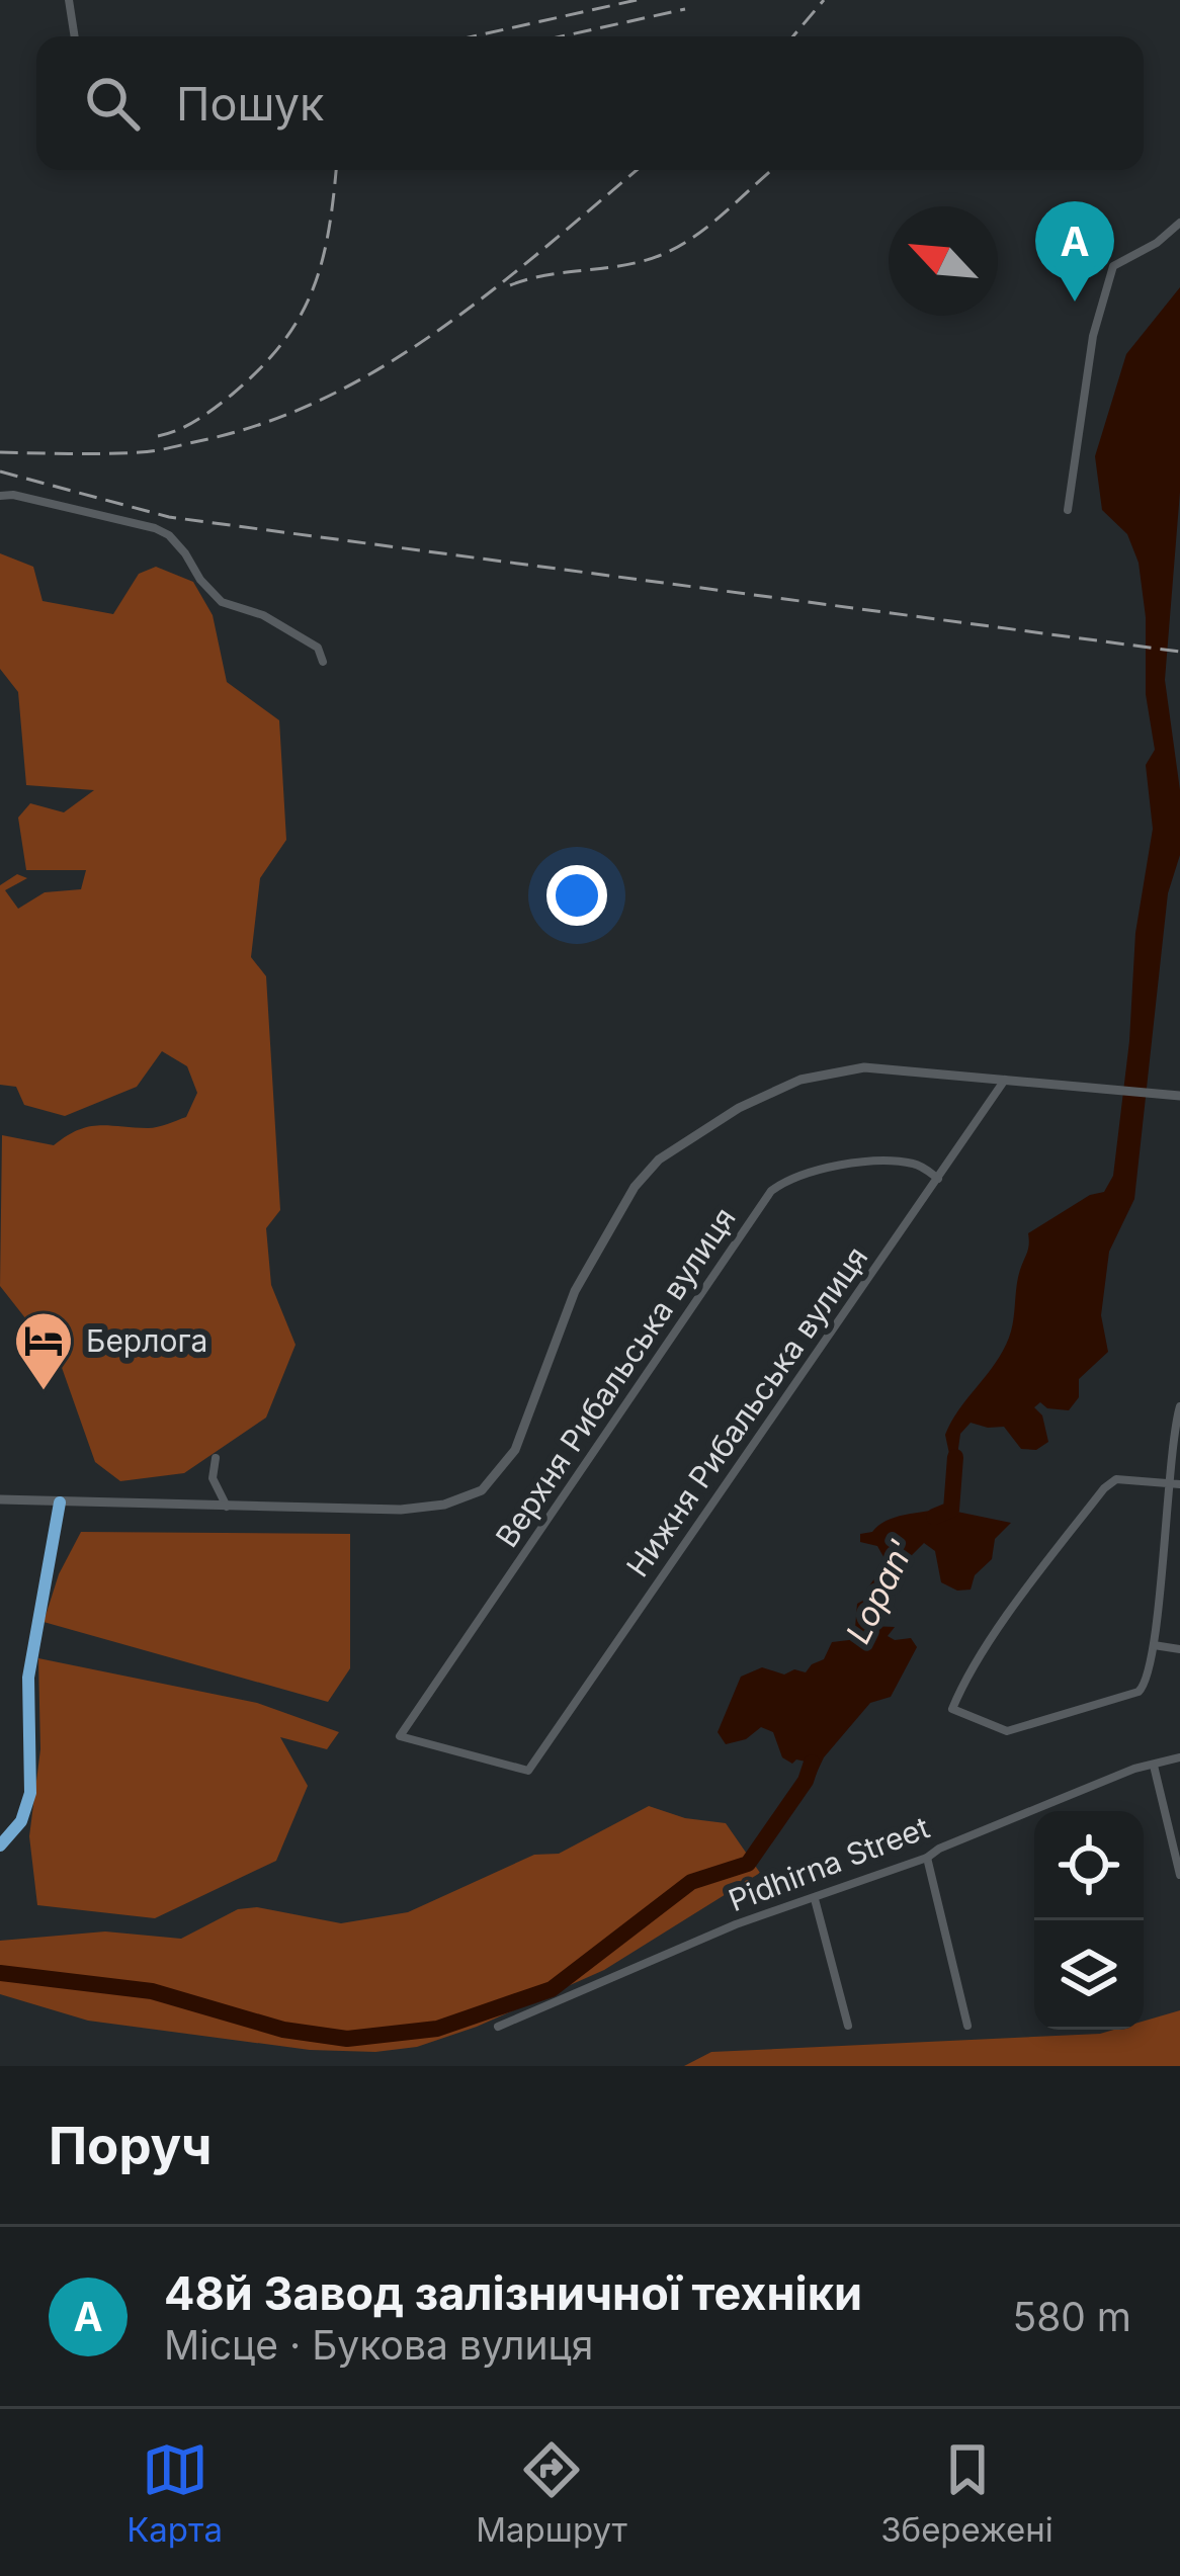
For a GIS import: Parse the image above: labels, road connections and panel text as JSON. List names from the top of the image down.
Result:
{
  "streets": {
    "street": ["Верхня Рибальська вулиця", "Нижня Рибальська вулиця", "Pidhirna Street"]
  },
  "crossings": [
    ["Верхня Рибальська вулиця", "Нижня Рибальська вулиця"]
  ],
  "water": ["Lopan'"],
  "places": {
    "hotel": ["Берлога"]
  },
  "north": "top left",
  "page": {
    "search": "Пошук",
    "pins": "A",
    "heading": "Поруч",
    "list": [
      {
        "mark": "A",
        "name": "48й Завод залізничної техніки",
        "note": "Місце · Букова вулиця",
        "value": "580 m"
      }
    ],
    "nav": ["Карта", "Маршрут", "Збережені"]
  }
}
